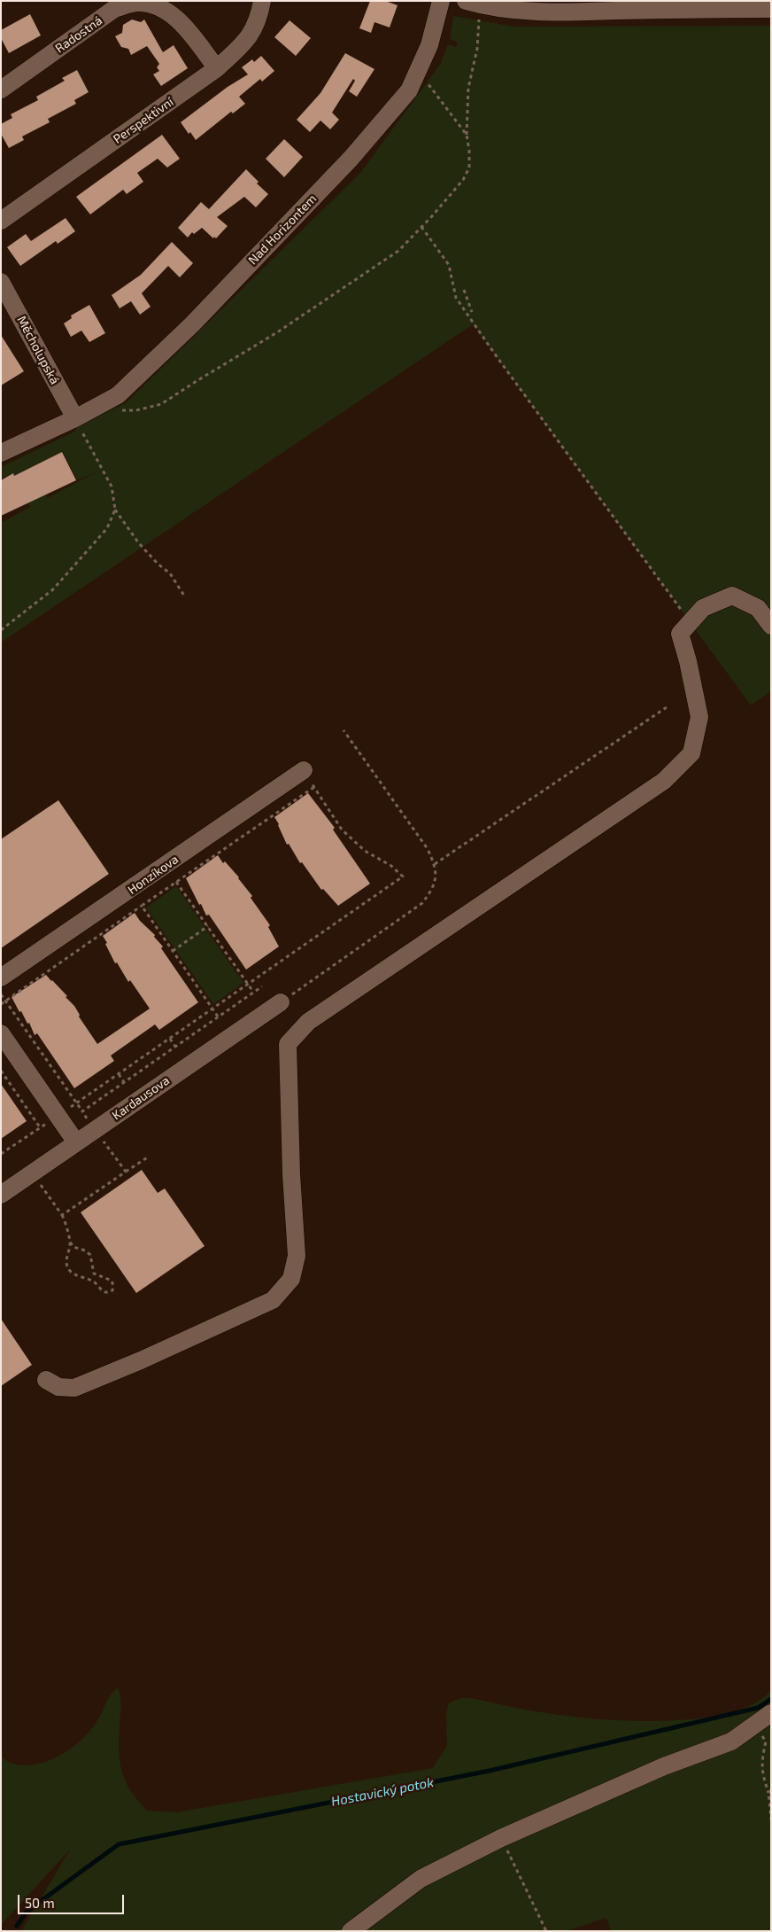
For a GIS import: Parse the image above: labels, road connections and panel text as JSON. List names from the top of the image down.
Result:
{
  "streets": {
    "street": [
      "Radostná",
      "Perspektivní",
      "Nad Horizontem",
      "Měcholupská",
      "Honzíkova",
      "Kardausova"
    ]
  },
  "crossings": [
    ["Radostná", "Perspektivní"],
    ["Nad Horizontem", "Měcholupská"]
  ],
  "water": ["Hostavický potok"],
  "scale_bar": "50 m"
}
